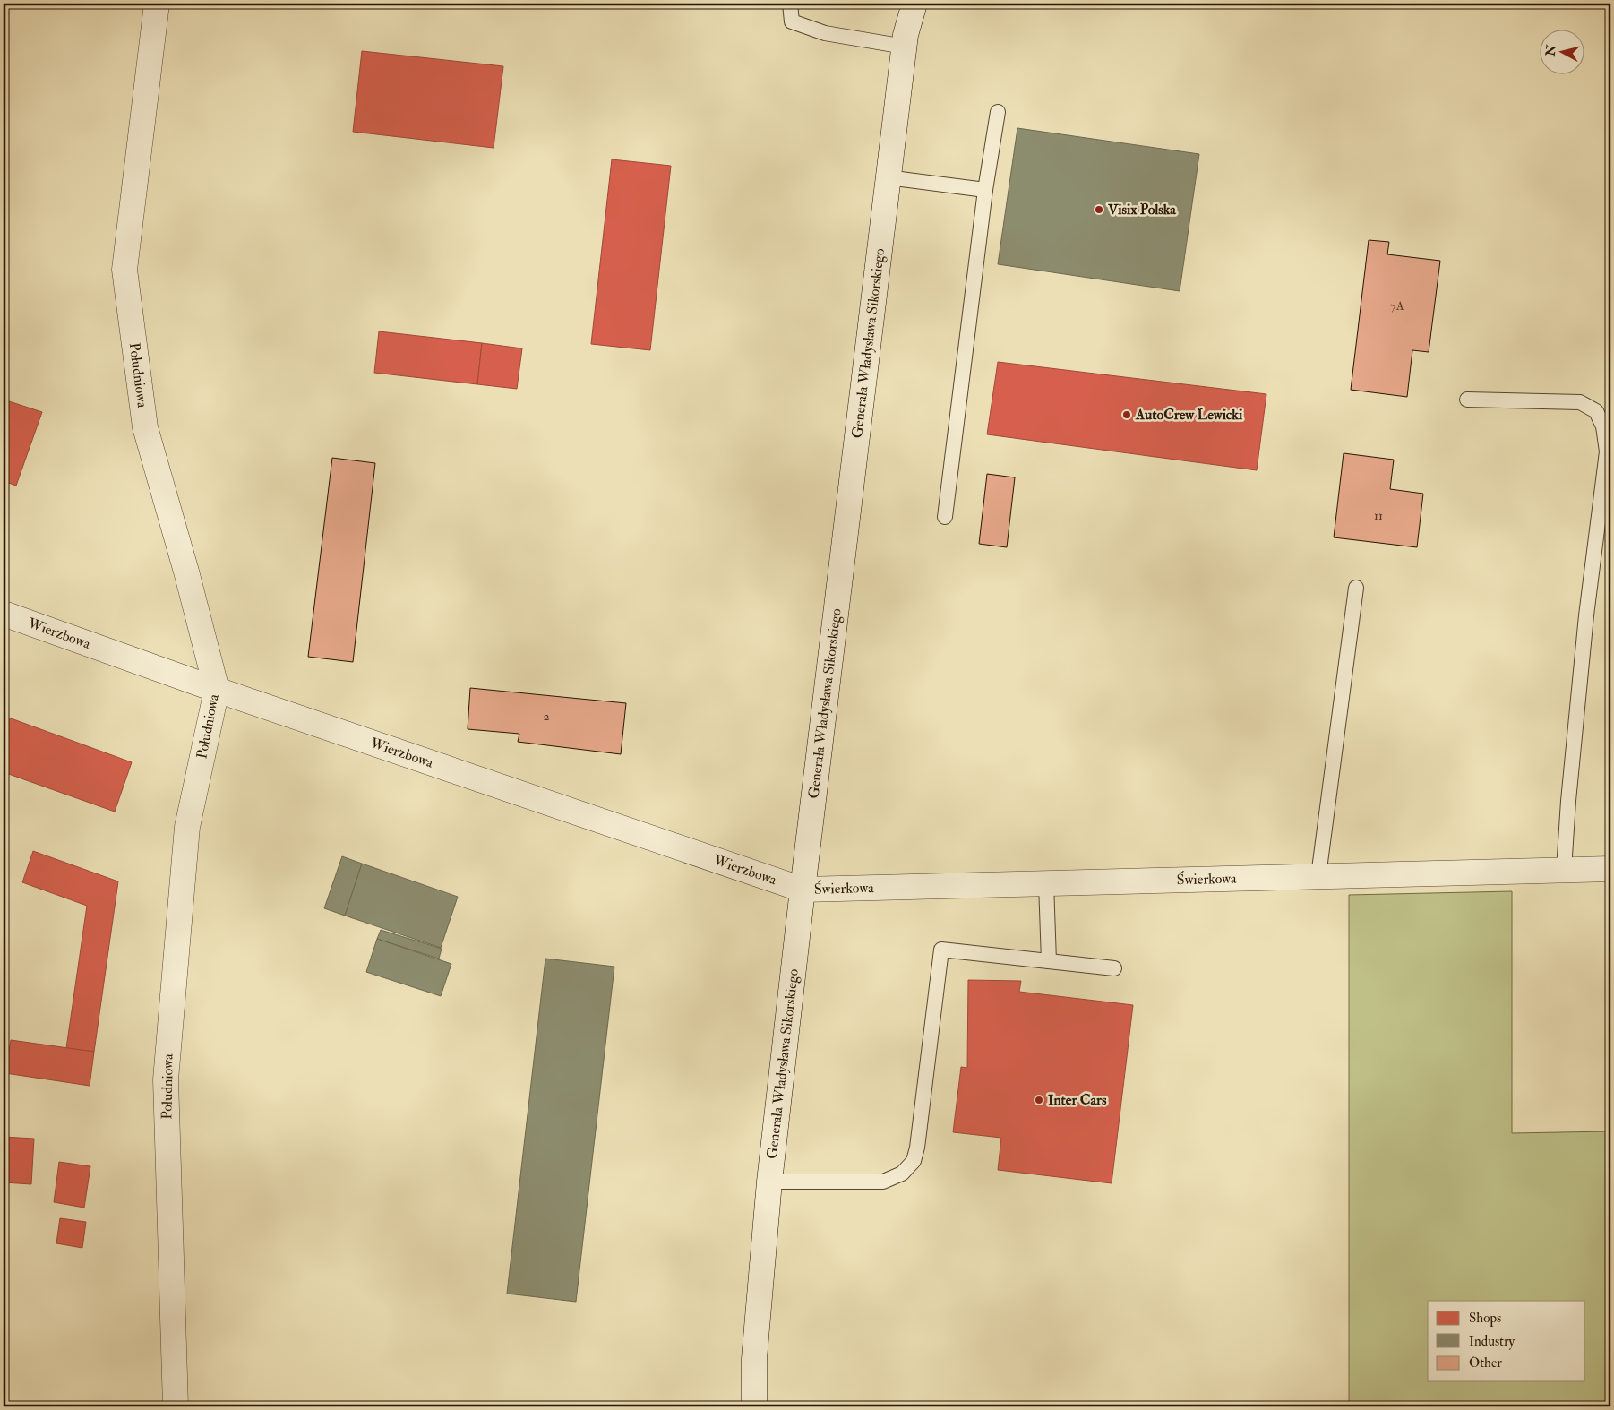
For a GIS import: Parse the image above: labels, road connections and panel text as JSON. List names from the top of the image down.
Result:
{
  "streets": {
    "street": [
      "Generała Władysława Sikorskiego",
      "Południowa",
      "Wierzbowa",
      "Świerkowa"
    ]
  },
  "crossings": [
    ["Generała Władysława Sikorskiego", "Wierzbowa"],
    ["Generała Władysława Sikorskiego", "Świerkowa"],
    ["Południowa", "Wierzbowa"],
    ["Wierzbowa", "Świerkowa"]
  ],
  "places": ["Visix Polska", "AutoCrew Lewicki", "Inter Cars"],
  "house_numbers": ["7A", "11", "2"],
  "legend": ["Shops", "Industry", "Other"],
  "north": "left"
}
